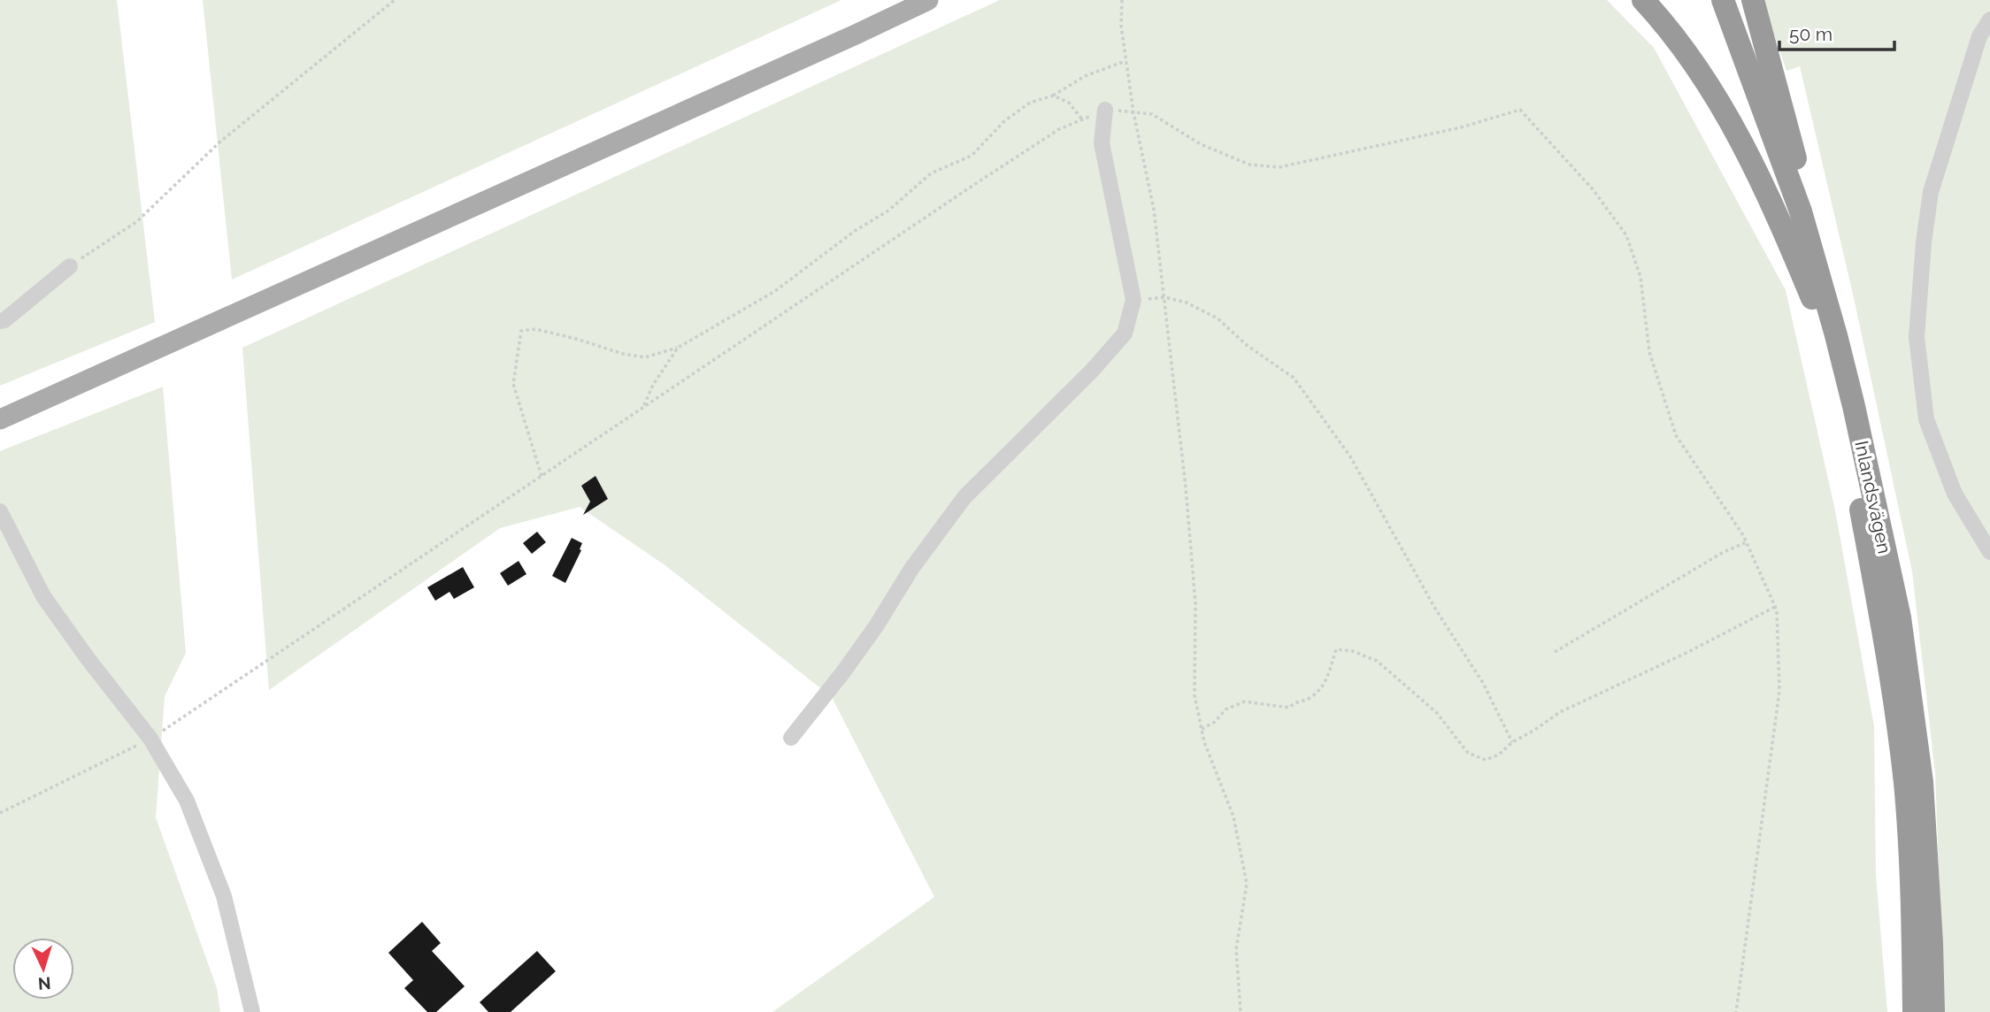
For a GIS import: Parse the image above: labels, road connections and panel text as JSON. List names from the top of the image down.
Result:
{
  "streets": {
    "highway": ["Inlandsvägen"]
  },
  "scale_bar": "50 m",
  "north": "bottom"
}
